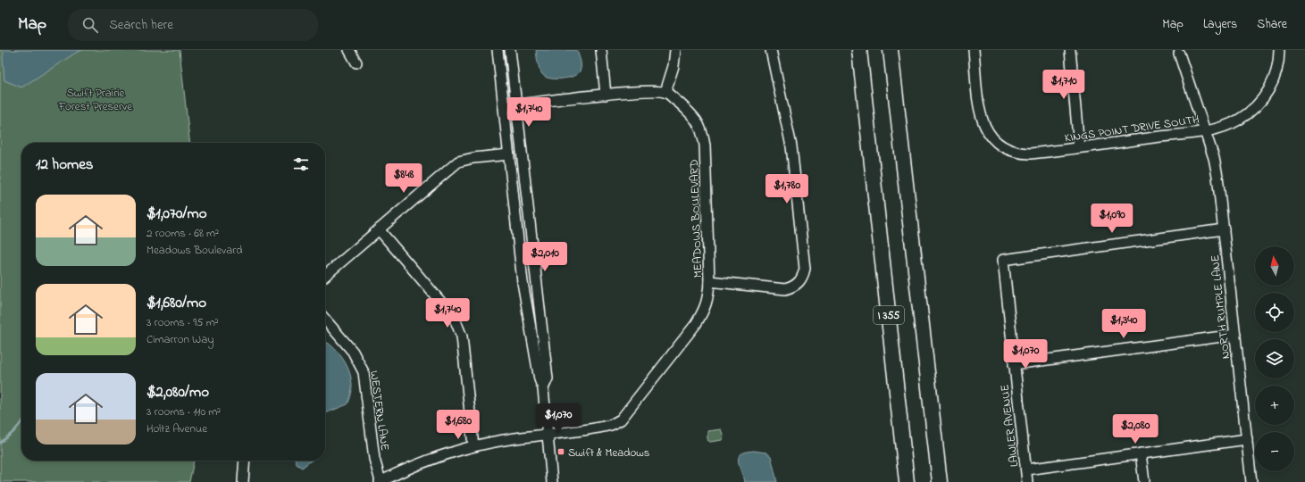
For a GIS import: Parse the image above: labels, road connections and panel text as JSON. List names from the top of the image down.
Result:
{
  "streets": {
    "highway": ["I 355"],
    "street": [
      "KINGS POINT DRIVE SOUTH",
      "MEADOWS BOULEVARD",
      "NORTH RUMPLE LANE",
      "WESTERN LANE",
      "LAWLER AVENUE"
    ]
  },
  "crossings": [
    ["KINGS POINT DRIVE SOUTH", "NORTH RUMPLE LANE"],
    ["MEADOWS BOULEVARD", "WESTERN LANE"],
    ["NORTH RUMPLE LANE", "LAWLER AVENUE"]
  ],
  "parks": ["Swift Prairie Forest Preserve"],
  "places": {
    "transit": ["Swift & Meadows"]
  },
  "north": "top",
  "page": {
    "header": "Map",
    "search": "Search here",
    "nav": ["Map", "Layers", "Share"],
    "price": [
      "$1,710",
      "$1,740",
      "$848",
      "$1,780",
      "$1,090",
      "$2,010",
      "$1,740",
      "$1,340",
      "$1,070",
      "$1,070",
      "$1,680",
      "$2,080"
    ],
    "heading": "12 homes",
    "list": [
      {
        "name": "$1,070/mo",
        "note": "2 rooms · 68 m² · Meadows Boulevard"
      },
      {
        "name": "$1,680/mo",
        "note": "3 rooms · 95 m² · Cimarron Way"
      },
      {
        "name": "$2,080/mo",
        "note": "3 rooms · 110 m² · Holtz Avenue"
      }
    ],
    "map_buttons": ["+", "−"]
  }
}
